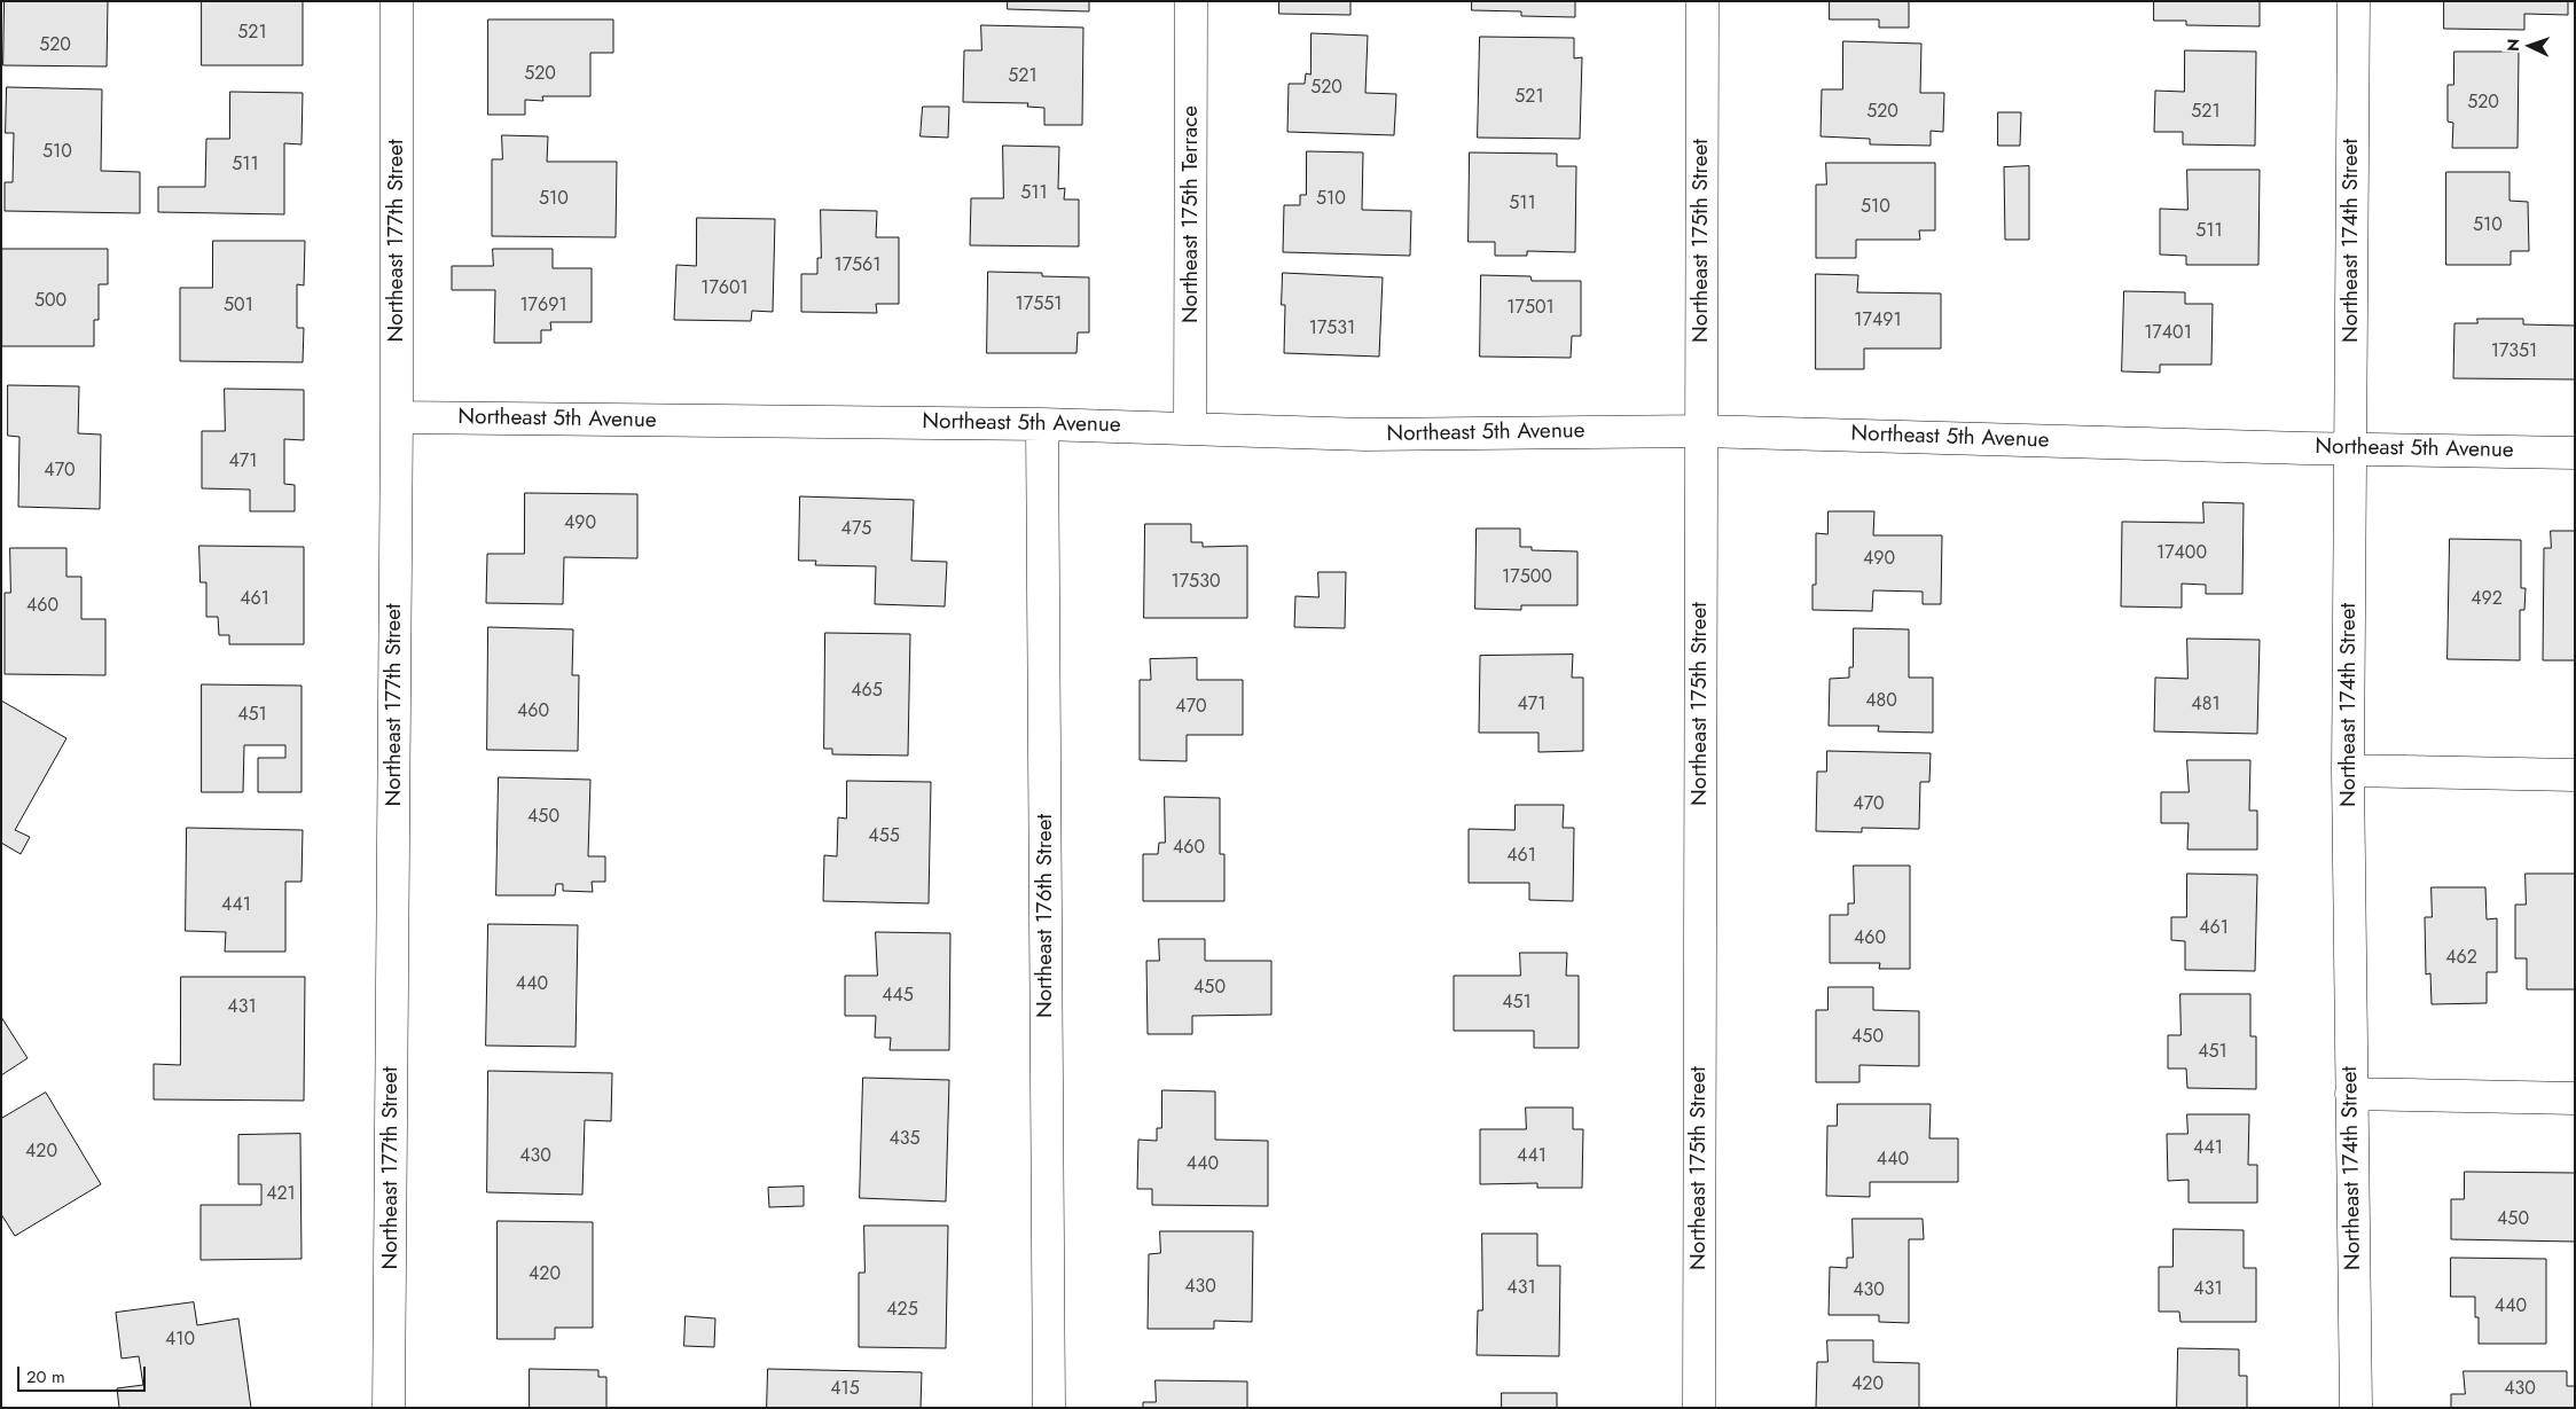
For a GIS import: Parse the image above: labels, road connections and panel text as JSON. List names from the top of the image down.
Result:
{
  "streets": {
    "street": [
      "Northeast 175th Terrace",
      "Northeast 177th Street",
      "Northeast 175th Street",
      "Northeast 174th Street",
      "Northeast 5th Avenue",
      "Northeast 176th Street"
    ]
  },
  "crossings": [
    ["Northeast 175th Terrace", "Northeast 5th Avenue"],
    ["Northeast 177th Street", "Northeast 5th Avenue"],
    ["Northeast 175th Street", "Northeast 5th Avenue"],
    ["Northeast 174th Street", "Northeast 5th Avenue"],
    ["Northeast 5th Avenue", "Northeast 176th Street"]
  ],
  "house_numbers": [
    "521",
    "520",
    "520",
    "521",
    "520",
    "521",
    "520",
    "520",
    "521",
    "510",
    "511",
    "511",
    "510",
    "510",
    "511",
    "510",
    "510",
    "511",
    "17561",
    "17601",
    "500",
    "17551",
    "501",
    "17691",
    "17501",
    "17491",
    "17531",
    "17401",
    "17351",
    "471",
    "470",
    "490",
    "475",
    "17400",
    "490",
    "17500",
    "17530",
    "461",
    "492",
    "460",
    "465",
    "480",
    "471",
    "481",
    "470",
    "460",
    "451",
    "470",
    "450",
    "455",
    "460",
    "461",
    "441",
    "461",
    "460",
    "462",
    "440",
    "450",
    "445",
    "451",
    "431",
    "450",
    "451",
    "435",
    "441",
    "420",
    "430",
    "441",
    "440",
    "440",
    "421",
    "450",
    "420",
    "430",
    "431",
    "431",
    "430",
    "440",
    "425",
    "410",
    "420",
    "415",
    "430"
  ],
  "scale_bar": "20 m",
  "north": "left"
}
